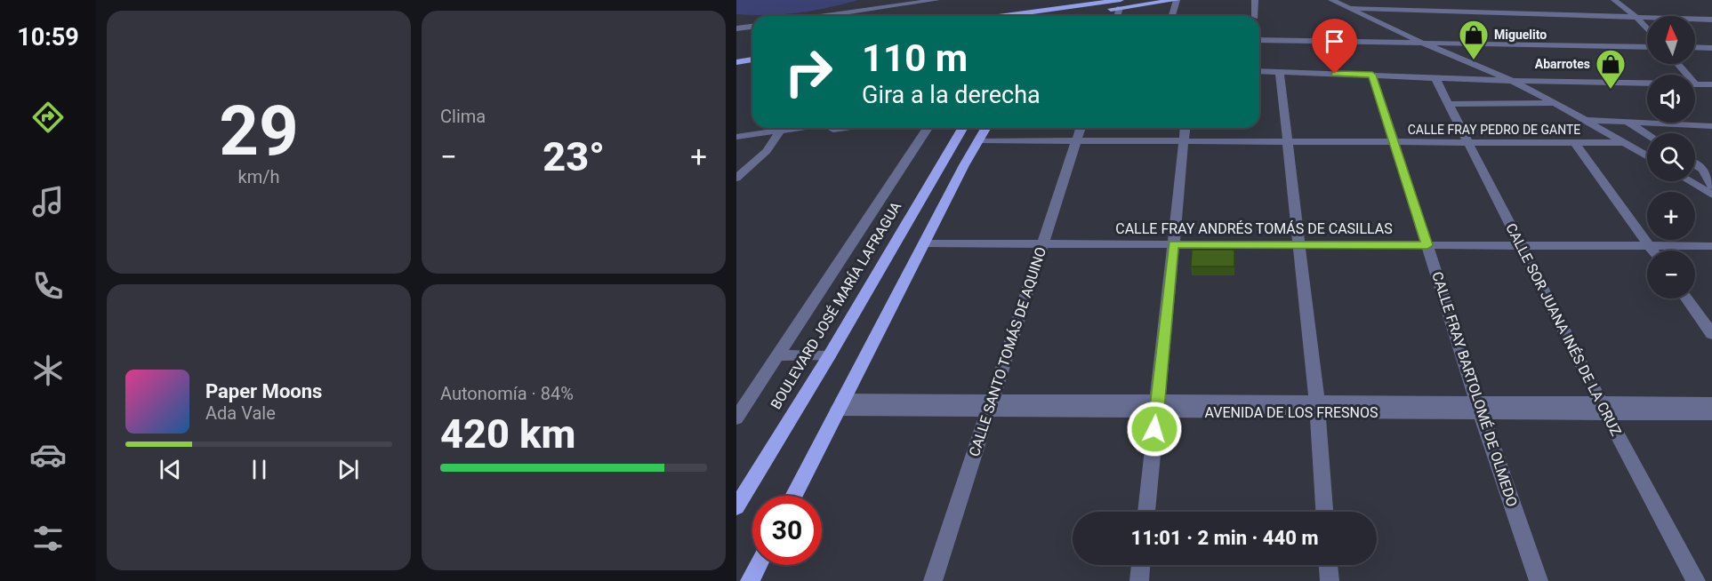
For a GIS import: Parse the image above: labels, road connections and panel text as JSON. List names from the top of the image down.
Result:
{
  "streets": {
    "main road": ["BOULEVARD JOSÉ MARÍA LAFRAGUA"],
    "street": [
      "CALLE FRAY PEDRO DE GANTE",
      "CALLE FRAY ANDRÉS TOMÁS DE CASILLAS",
      "CALLE SOR JUANA INÉS DE LA CRUZ",
      "CALLE SANTO TOMÁS DE AQUINO",
      "CALLE FRAY BARTOLOMÉ DE OLMEDO",
      "AVENIDA DE LOS FRESNOS"
    ]
  },
  "crossings": [
    ["CALLE FRAY PEDRO DE GANTE", "CALLE SOR JUANA INÉS DE LA CRUZ"],
    ["CALLE FRAY PEDRO DE GANTE", "CALLE SANTO TOMÁS DE AQUINO"],
    ["CALLE FRAY PEDRO DE GANTE", "CALLE FRAY BARTOLOMÉ DE OLMEDO"],
    ["CALLE FRAY ANDRÉS TOMÁS DE CASILLAS", "CALLE SOR JUANA INÉS DE LA CRUZ"],
    ["CALLE FRAY ANDRÉS TOMÁS DE CASILLAS", "CALLE SANTO TOMÁS DE AQUINO"],
    ["CALLE FRAY ANDRÉS TOMÁS DE CASILLAS", "CALLE FRAY BARTOLOMÉ DE OLMEDO"],
    ["CALLE SOR JUANA INÉS DE LA CRUZ", "AVENIDA DE LOS FRESNOS"],
    ["CALLE SANTO TOMÁS DE AQUINO", "AVENIDA DE LOS FRESNOS"],
    ["CALLE FRAY BARTOLOMÉ DE OLMEDO", "AVENIDA DE LOS FRESNOS"]
  ],
  "places": {
    "shop": ["Miguelito", "Abarrotes"]
  },
  "north": "top",
  "page": {
    "tabs": "10:59",
    "tile": [
      ["29", "km/h"],
      "Clima",
      ["Autonomía · 84%", "420 km"]
    ],
    "map_buttons": ["+", "−"],
    "turn": ["110 m", "Gira a la derecha"],
    "heat": ["−", "23°", "+"],
    "song": ["Paper Moons", "Ada Vale"],
    "limit": "30",
    "trip": "11:01 · 2 min · 440 m"
  }
}
